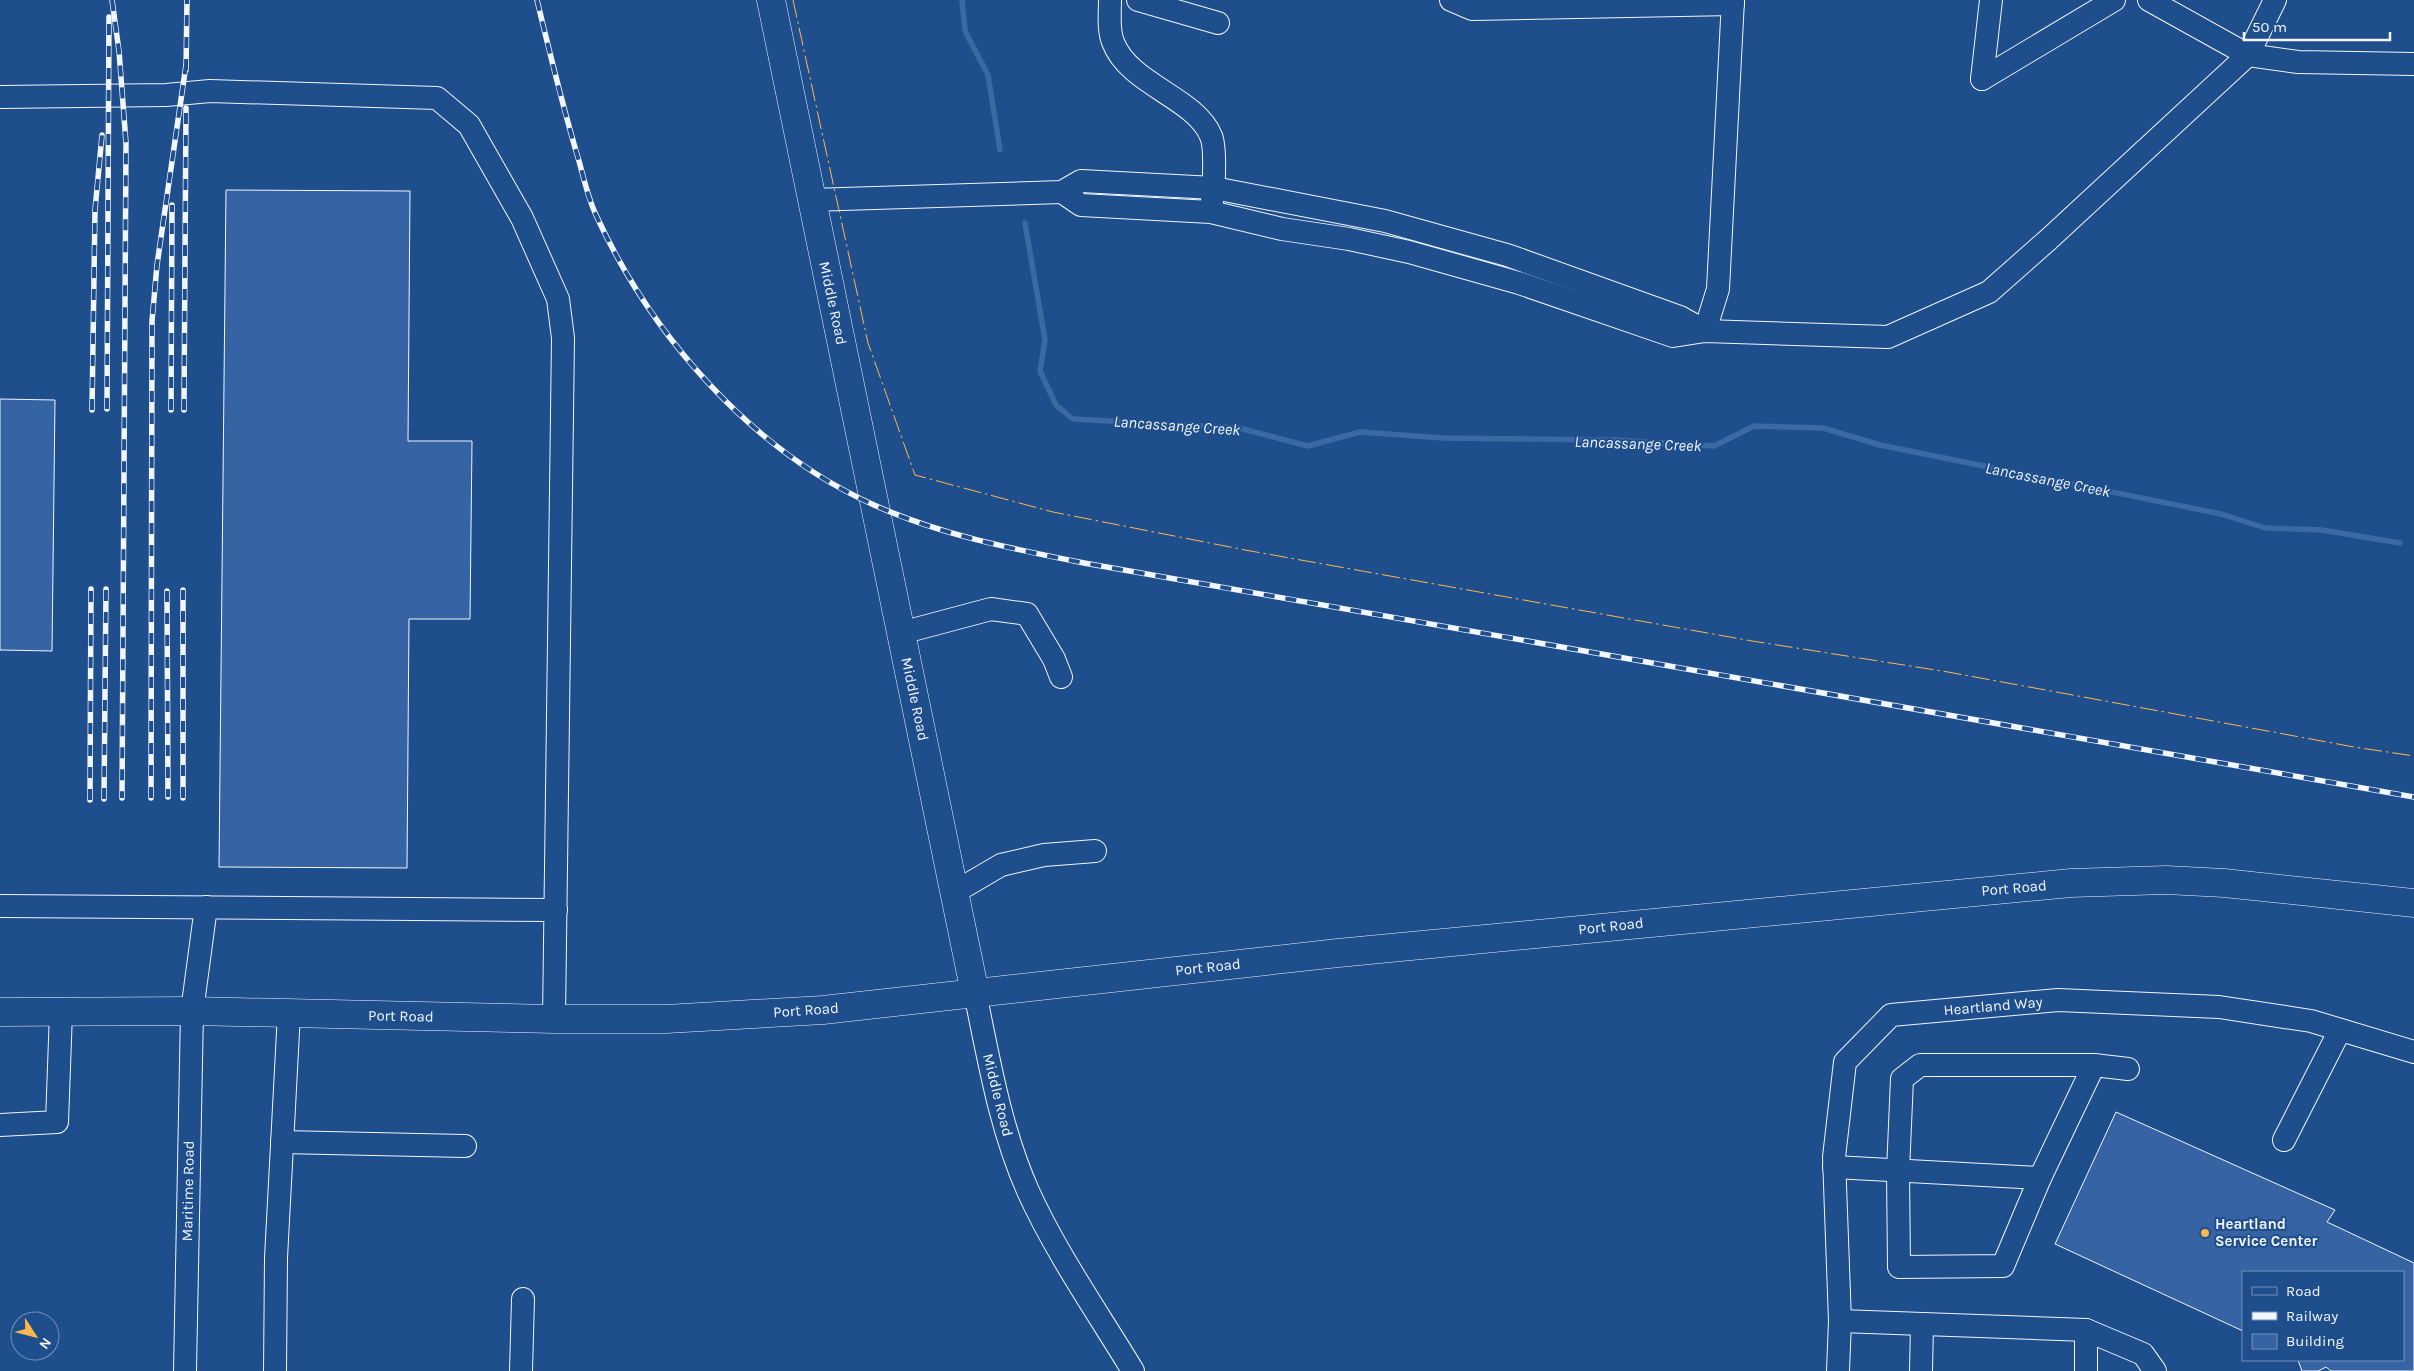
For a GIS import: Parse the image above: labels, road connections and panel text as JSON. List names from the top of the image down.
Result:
{
  "streets": {
    "main road": ["Middle Road", "Port Road"],
    "street": ["Heartland Way", "Maritime Road"]
  },
  "crossings": [
    ["Middle Road", "Port Road"],
    ["Port Road", "Maritime Road"]
  ],
  "water": ["Lancassange Creek"],
  "places": ["Heartland Service Center"],
  "legend": ["Road", "Railway", "Building"],
  "scale_bar": "50 m",
  "north": "bottom right"
}
